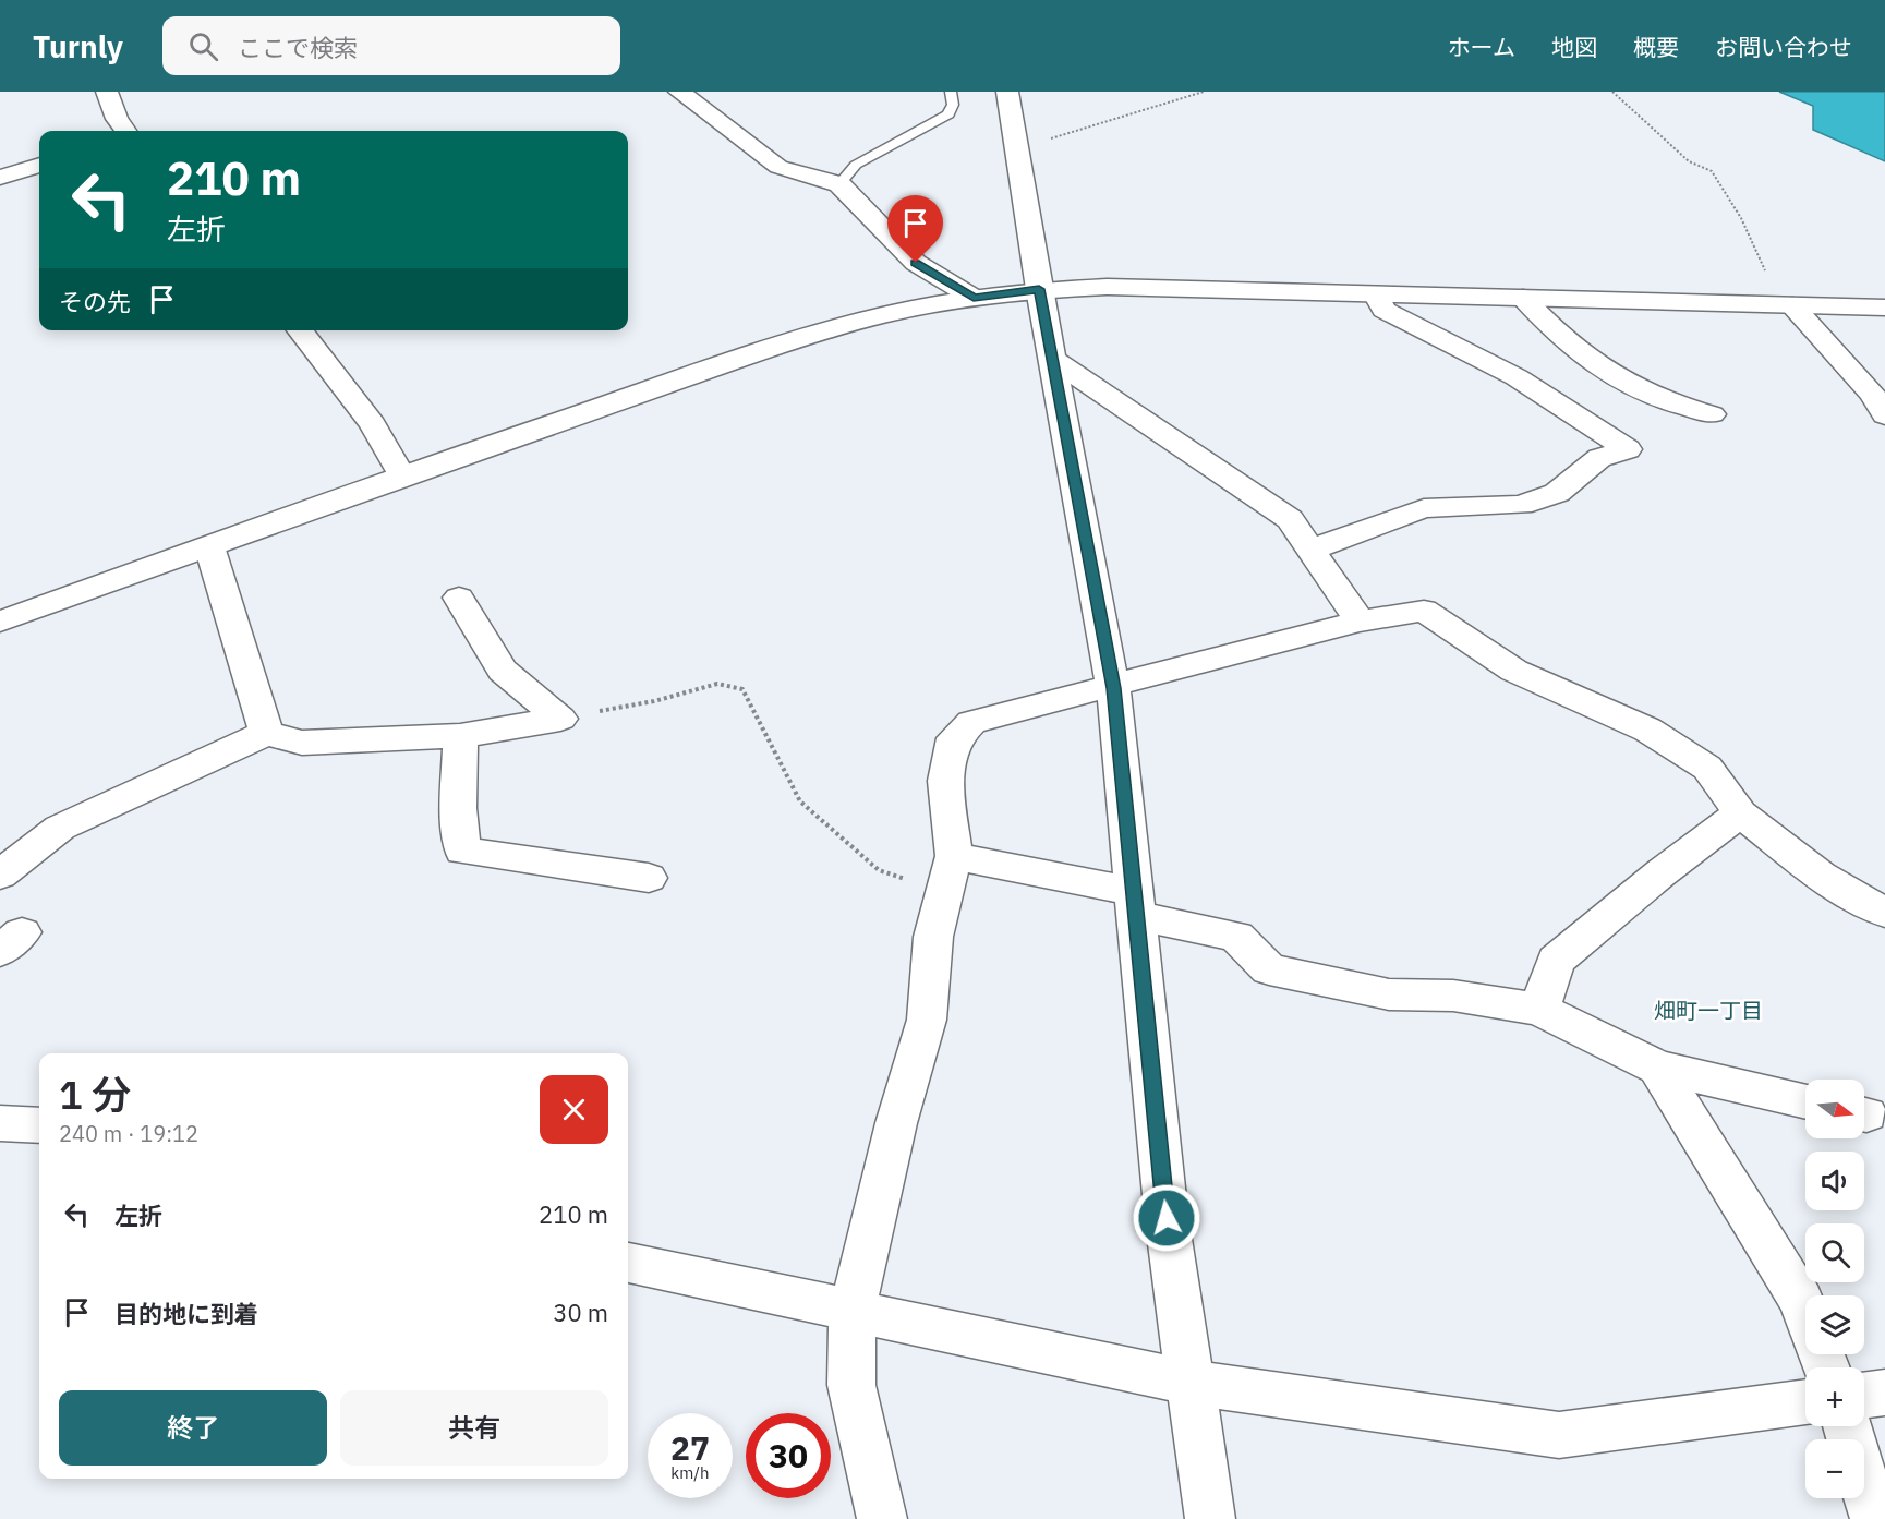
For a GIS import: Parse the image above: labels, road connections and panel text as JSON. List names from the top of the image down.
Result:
{
  "districts": ["畑町一丁目"],
  "north": "right",
  "page": {
    "header": "Turnly",
    "search": "ここで検索",
    "nav": [
      "ホーム",
      "地図",
      "概要",
      "お問い合わせ"
    ],
    "turn": ["210 m", "左折"],
    "then": "その先",
    "heading": ["1 分", "240 m · 19:12"],
    "map_buttons": ["+", "−"],
    "list": [
      {
        "name": "左折",
        "value": "210 m"
      },
      {
        "name": "目的地に到着",
        "value": "30 m"
      }
    ],
    "buttons": ["終了", "共有"],
    "speed": "27 km/h",
    "limit": "30"
  }
}
